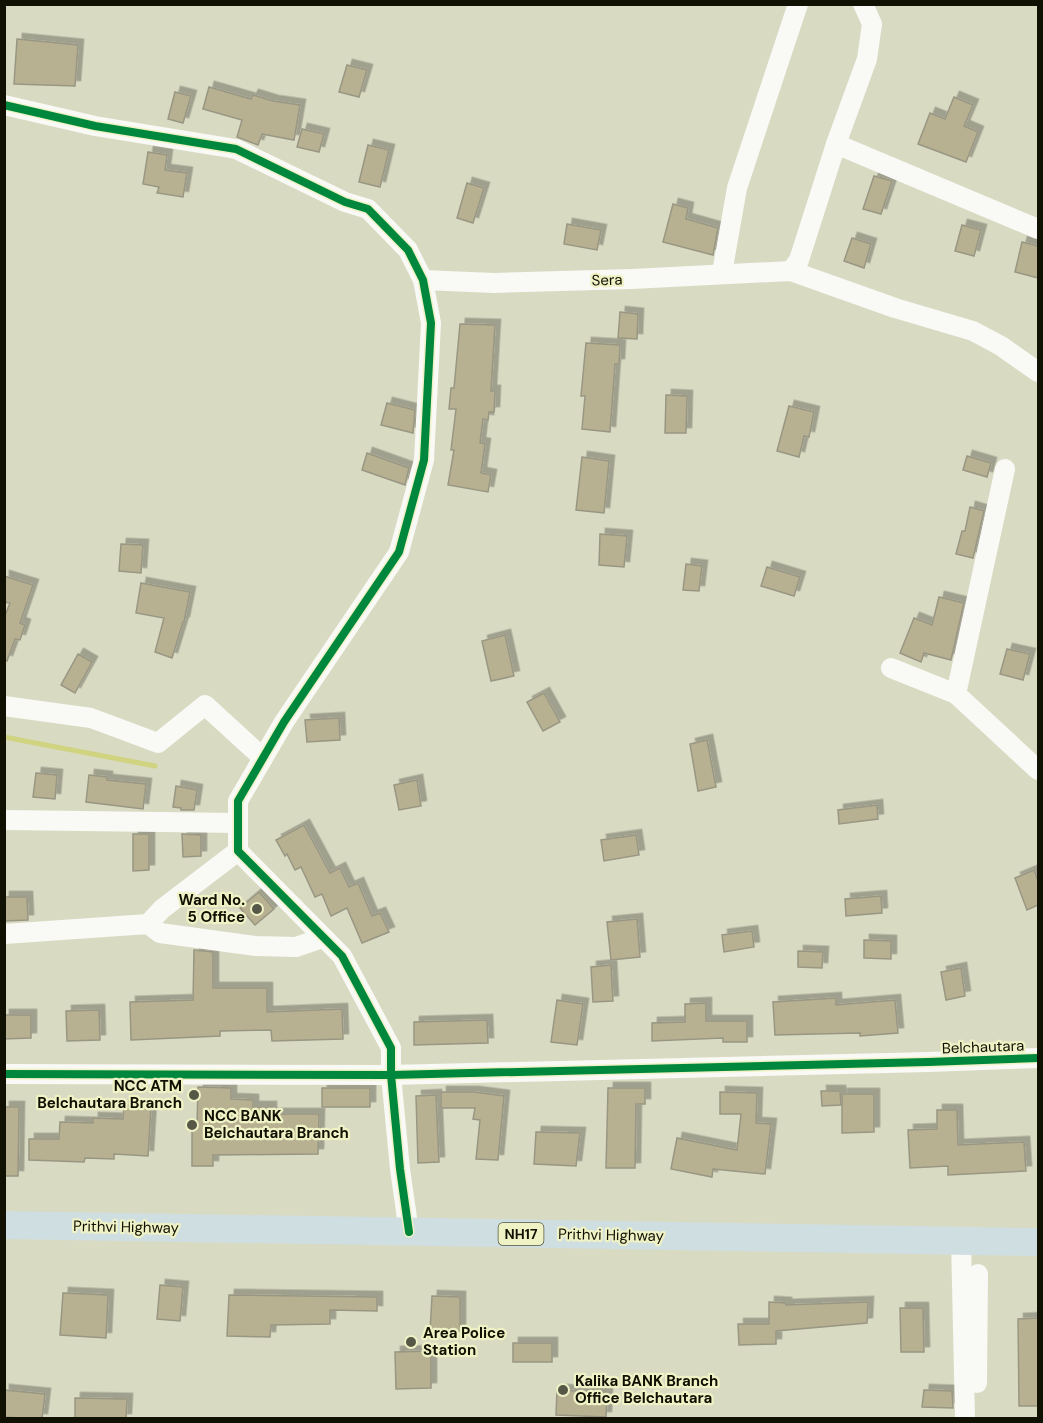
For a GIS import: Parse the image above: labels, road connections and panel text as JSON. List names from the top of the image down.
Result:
{
  "streets": {
    "highway": ["Prithvi Highway", "NH17"],
    "street": ["Sera", "Belchautara"]
  },
  "places": [
    "Ward No. 5 Office",
    "NCC ATM Belchautara Branch",
    "NCC BANK Belchautara Branch",
    "Area Police Station",
    "Kalika BANK Branch Office Belchautara"
  ]
}
